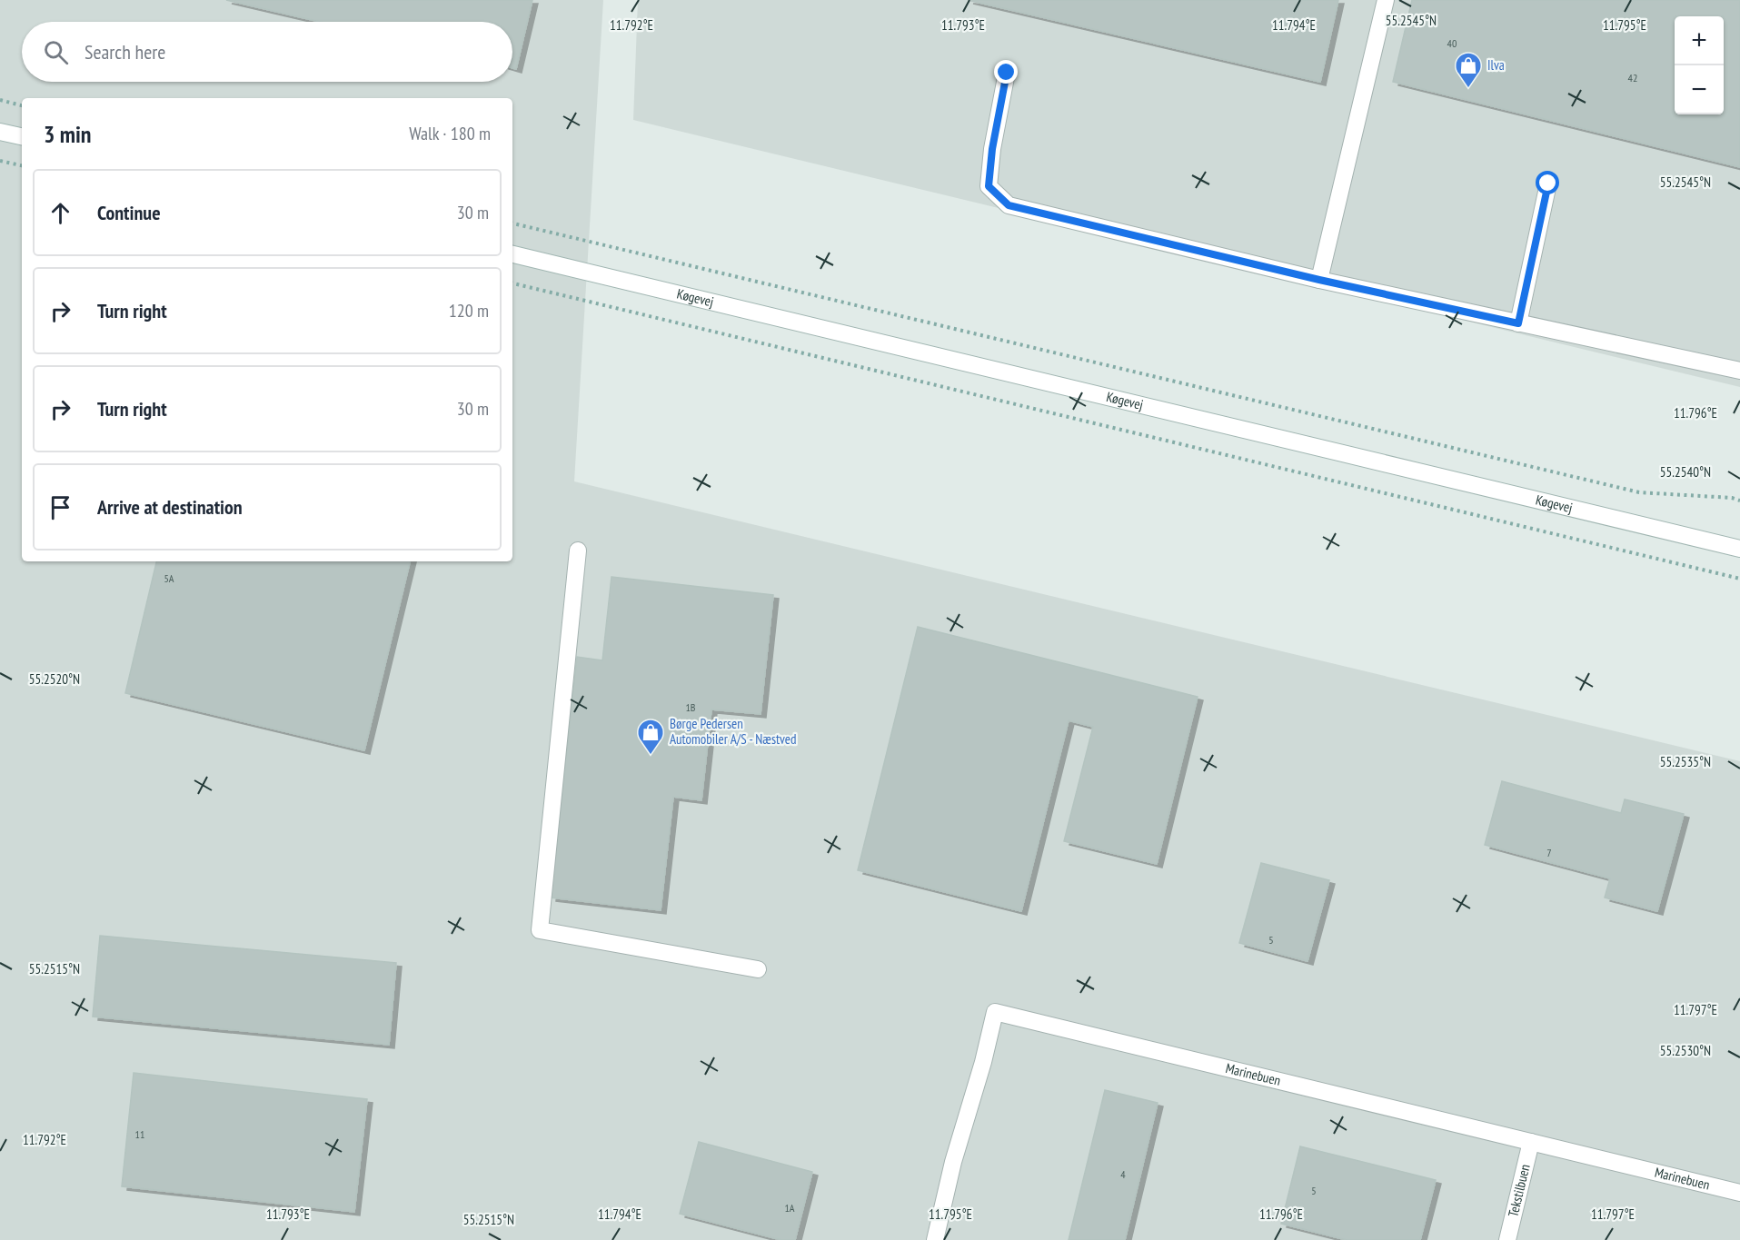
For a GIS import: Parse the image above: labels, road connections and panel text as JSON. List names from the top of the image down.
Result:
{
  "streets": {
    "street": ["Køgevej", "Marinebuen", "Tekstilbuen"]
  },
  "crossings": [
    ["Marinebuen", "Tekstilbuen"]
  ],
  "places": {
    "shop": ["Ilva", "Børge Pedersen Automobiler A/S - Næstved"]
  },
  "house_numbers": [
    "40",
    "42",
    "5A",
    "1B",
    "7",
    "5",
    "11",
    "4",
    "5",
    "1A"
  ],
  "page": {
    "map_buttons": ["+", "−"],
    "search": "Search here",
    "heading": ["3 min", "Walk · 180 m"],
    "list": [
      ["Continue", "30 m"],
      ["Turn right", "120 m"],
      ["Turn right", "30 m"],
      "Arrive at destination"
    ]
  },
  "coordinates": [
    "55.2545°N",
    "11.792°E",
    "11.793°E",
    "11.794°E",
    "11.795°E",
    "11.796°E",
    "55.2540°N",
    "55.2520°N",
    "55.2535°N",
    "55.2515°N",
    "11.797°E",
    "55.2530°N"
  ]
}
